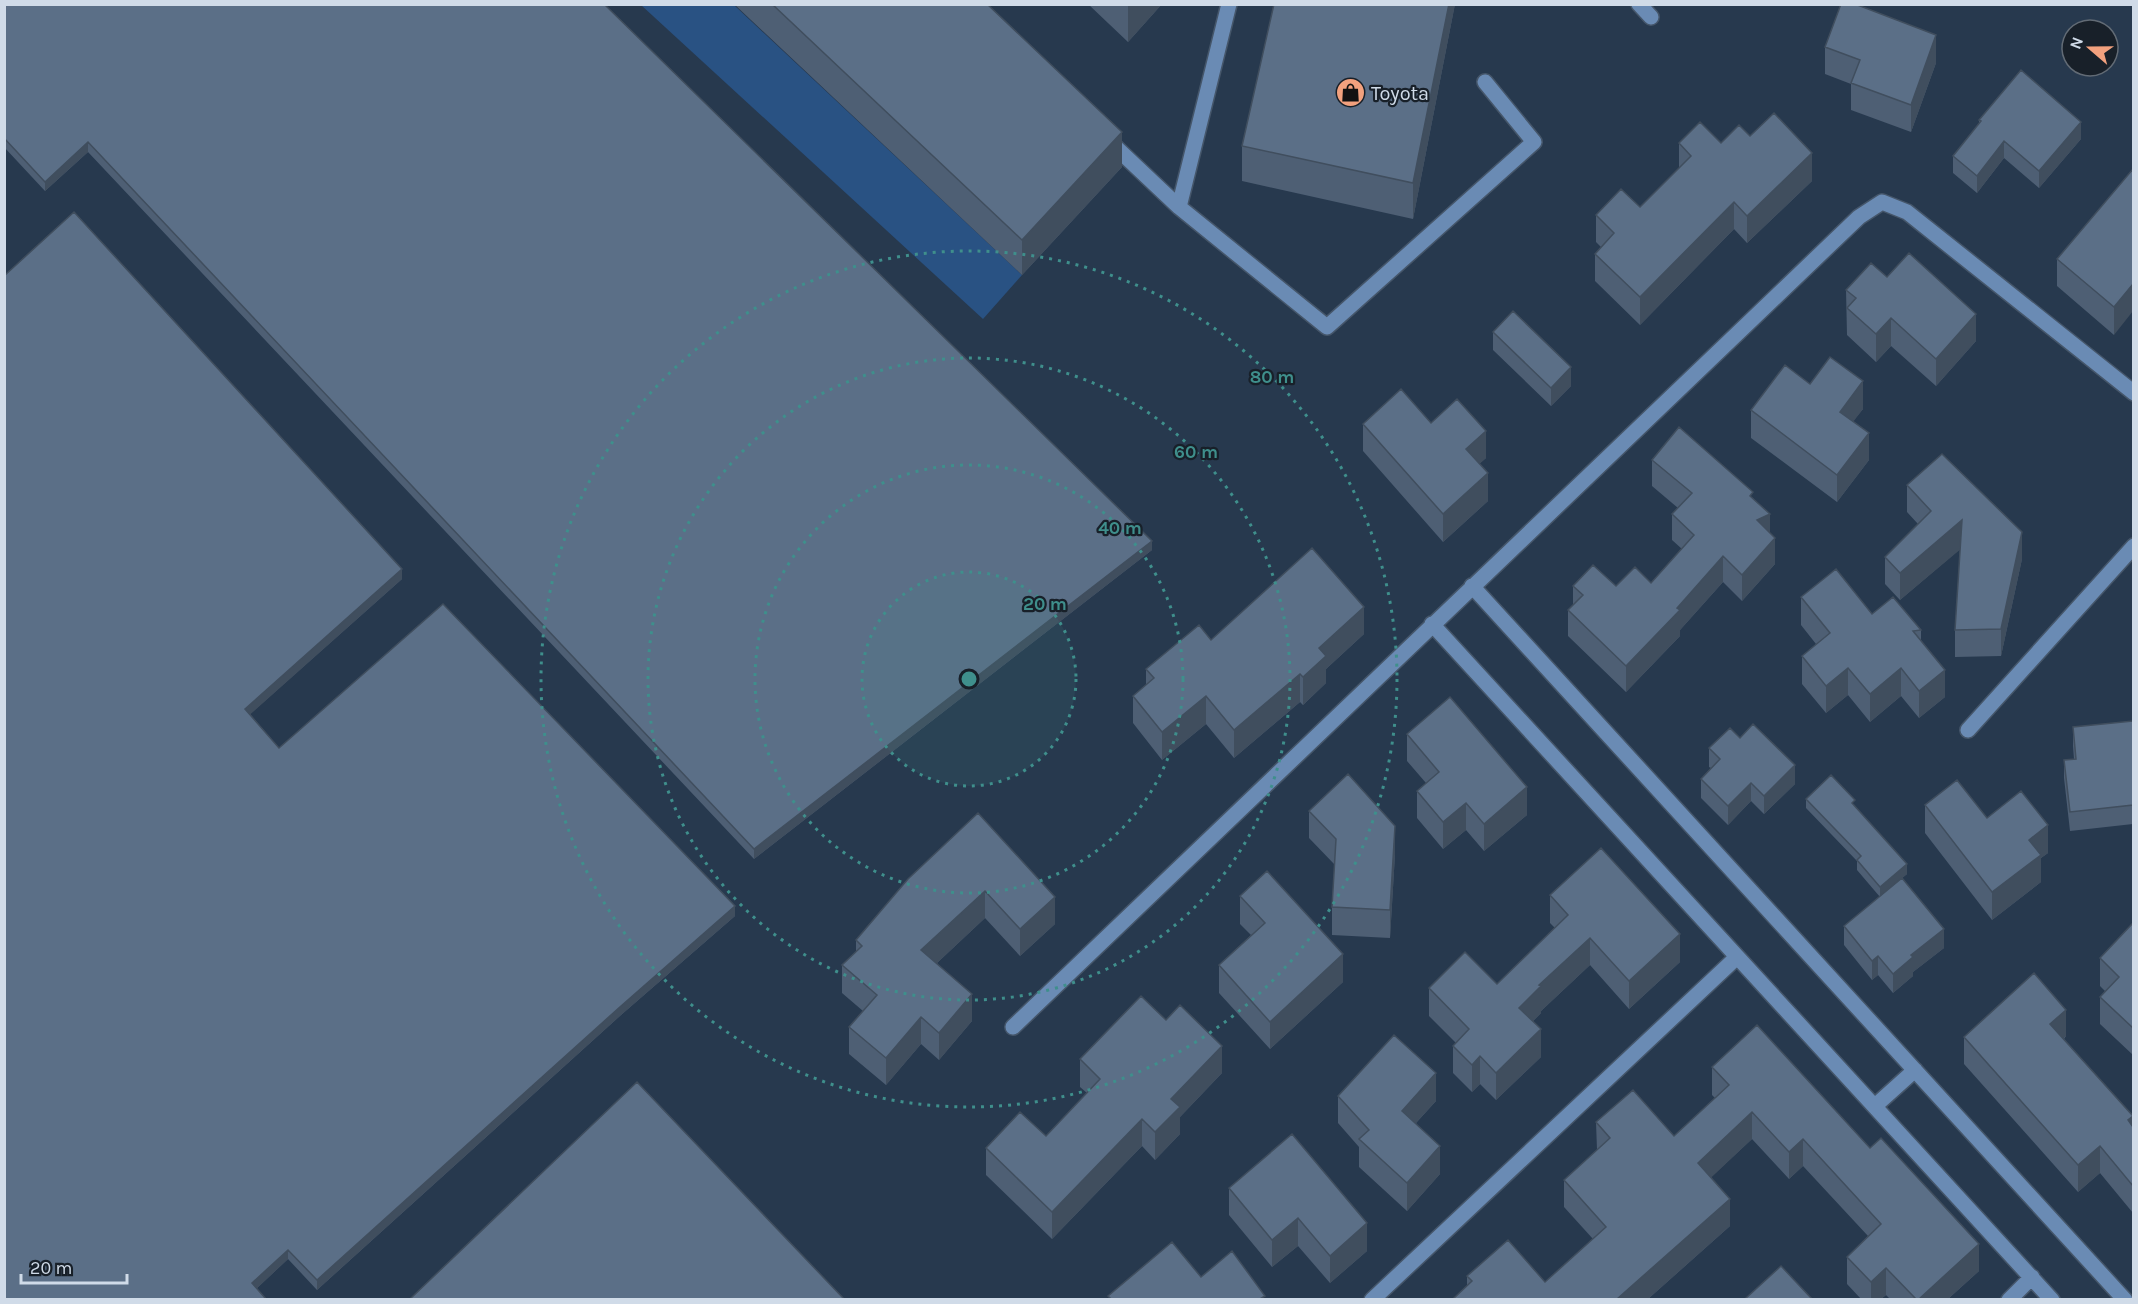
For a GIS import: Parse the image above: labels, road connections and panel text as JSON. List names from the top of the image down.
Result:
{
  "places": {
    "shop": ["Toyota"]
  },
  "scale_bar": "20 m",
  "north": "left",
  "rings": [
    "80 m",
    "60 m",
    "40 m",
    "20 m"
  ]
}
